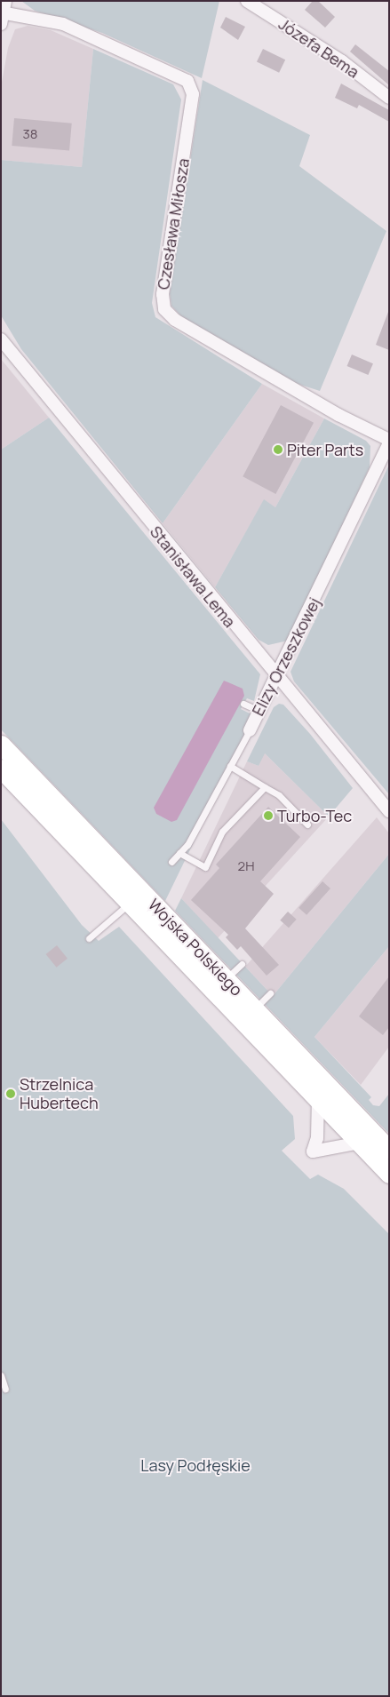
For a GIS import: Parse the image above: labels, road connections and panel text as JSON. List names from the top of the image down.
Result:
{
  "streets": {
    "main road": ["Wojska Polskiego"],
    "street": [
      "Józefa Bema",
      "Czesława Miłosza",
      "Stanisława Lema",
      "Elizy Orzeszkowej"
    ]
  },
  "crossings": [
    ["Stanisława Lema", "Elizy Orzeszkowej"]
  ],
  "parks": ["Lasy Podłęskie"],
  "places": ["Piter Parts", "Turbo-Tec", "Strzelnica Hubertech"],
  "house_numbers": ["38", "2H"]
}
